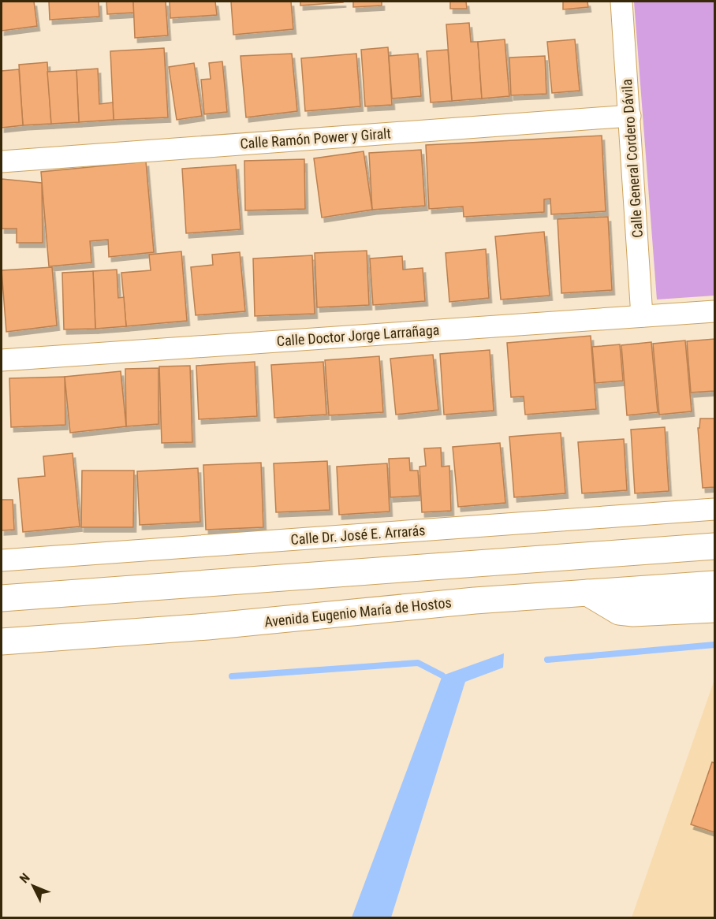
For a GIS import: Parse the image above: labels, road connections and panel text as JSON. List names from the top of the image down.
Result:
{
  "streets": {
    "highway": ["Avenida Eugenio María de Hostos"],
    "street": [
      "Calle Ramón Power y Giralt",
      "Calle General Cordero Dávila",
      "Calle Doctor Jorge Larrañaga",
      "Calle Dr. José E. Arrarás"
    ]
  },
  "crossings": [
    ["Calle Ramón Power y Giralt", "Calle General Cordero Dávila"],
    ["Calle General Cordero Dávila", "Calle Doctor Jorge Larrañaga"]
  ],
  "north": "top left"
}
